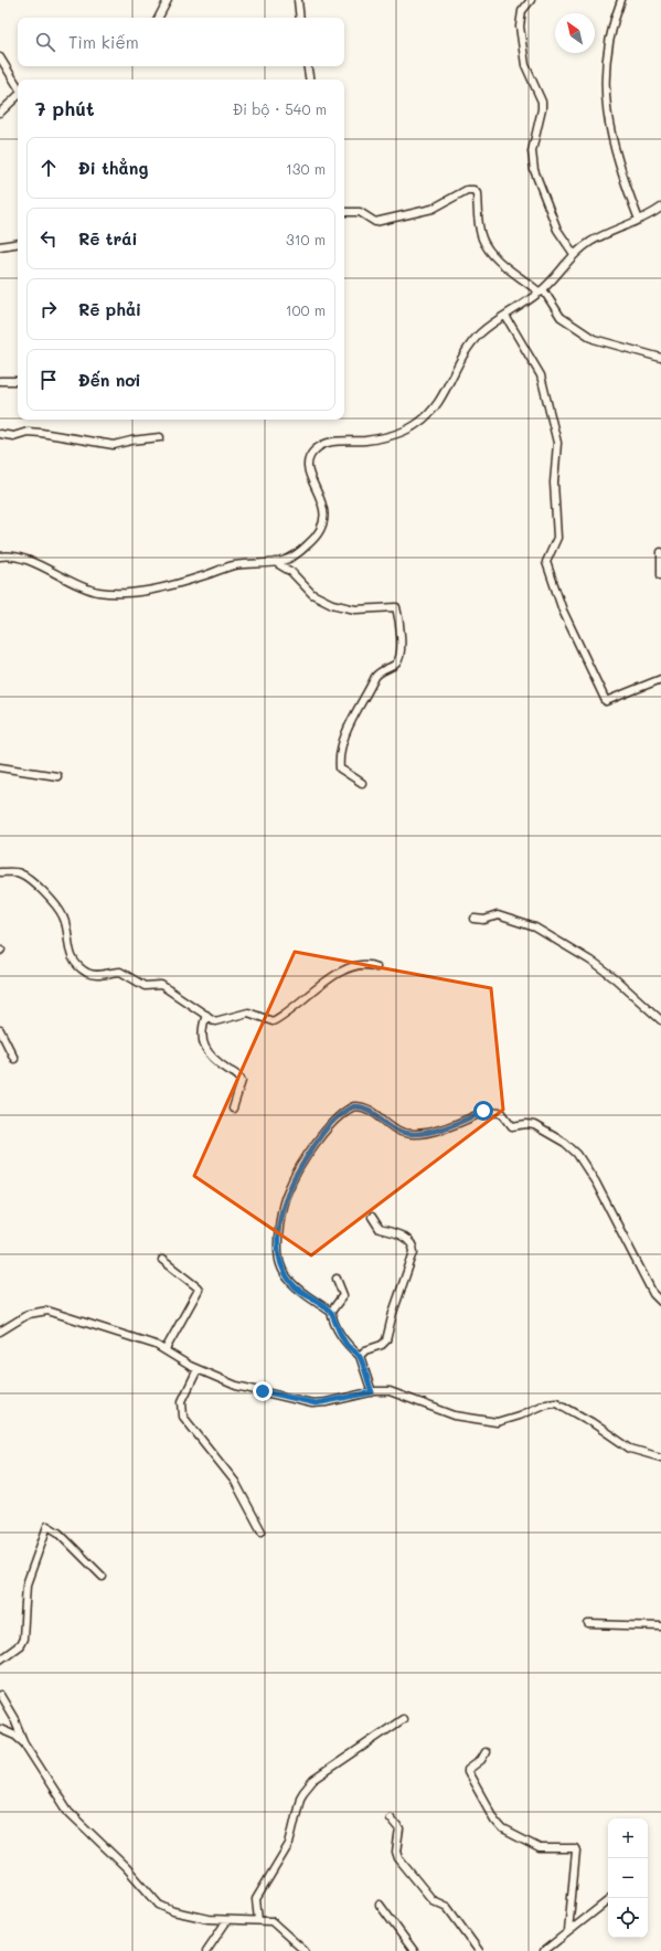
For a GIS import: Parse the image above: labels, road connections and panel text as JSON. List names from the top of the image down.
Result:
{
  "north": "top left",
  "page": {
    "search": "Tìm kiếm",
    "heading": ["7 phút", "Đi bộ · 540 m"],
    "list": [
      ["Đi thẳng", "130 m"],
      ["Rẽ trái", "310 m"],
      ["Rẽ phải", "100 m"],
      "Đến nơi"
    ],
    "map_buttons": ["+", "−"]
  }
}
